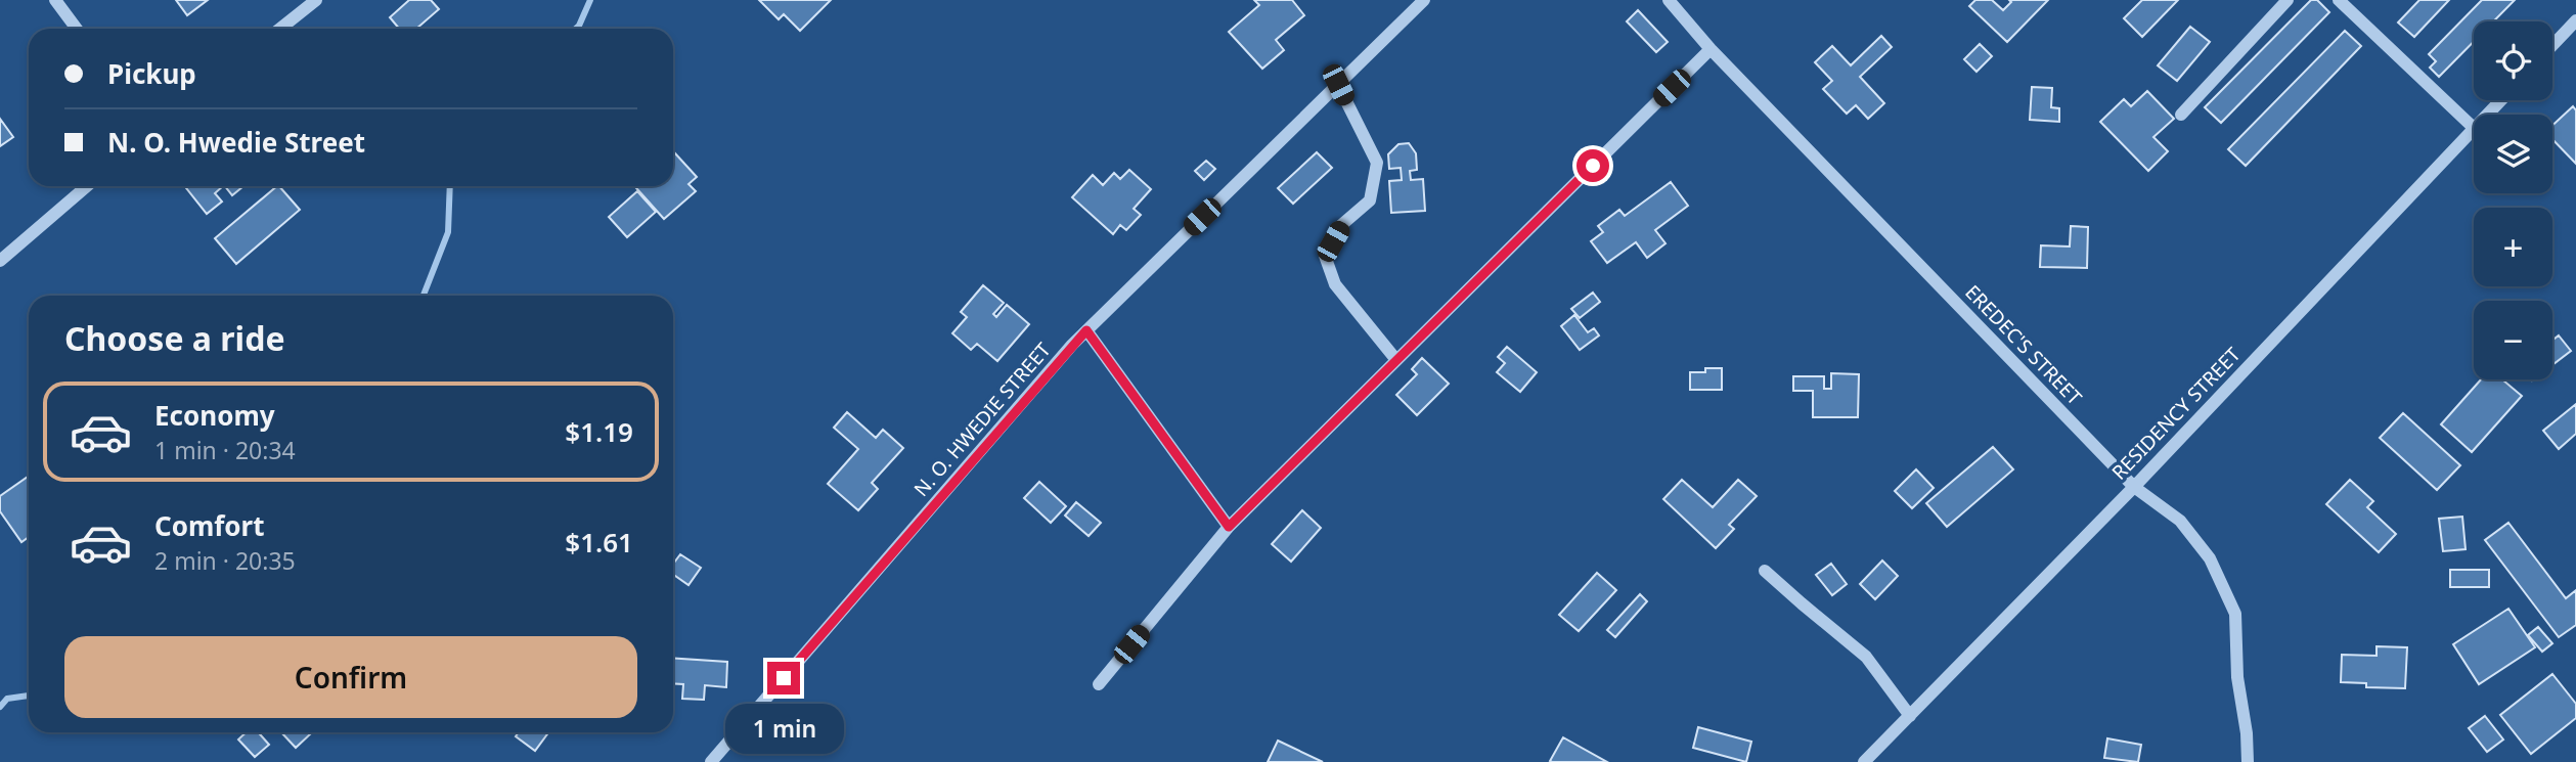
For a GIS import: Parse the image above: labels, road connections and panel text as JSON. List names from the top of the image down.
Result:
{
  "streets": {
    "street": ["EREDEC'S STREET", "RESIDENCY STREET", "N. O. HWEDIE STREET"]
  },
  "crossings": [
    ["EREDEC'S STREET", "RESIDENCY STREET"]
  ],
  "page": {
    "map_buttons": ["+", "−"],
    "banner": ["Pickup", "N. O. Hwedie Street"],
    "heading": "Choose a ride",
    "list": [
      {
        "name": "Economy",
        "note": "1 min · 20:34",
        "value": "$1.19"
      },
      {
        "name": "Comfort",
        "note": "2 min · 20:35",
        "value": "$1.61"
      }
    ],
    "buttons": "Confirm",
    "bubble": "1 min"
  }
}
